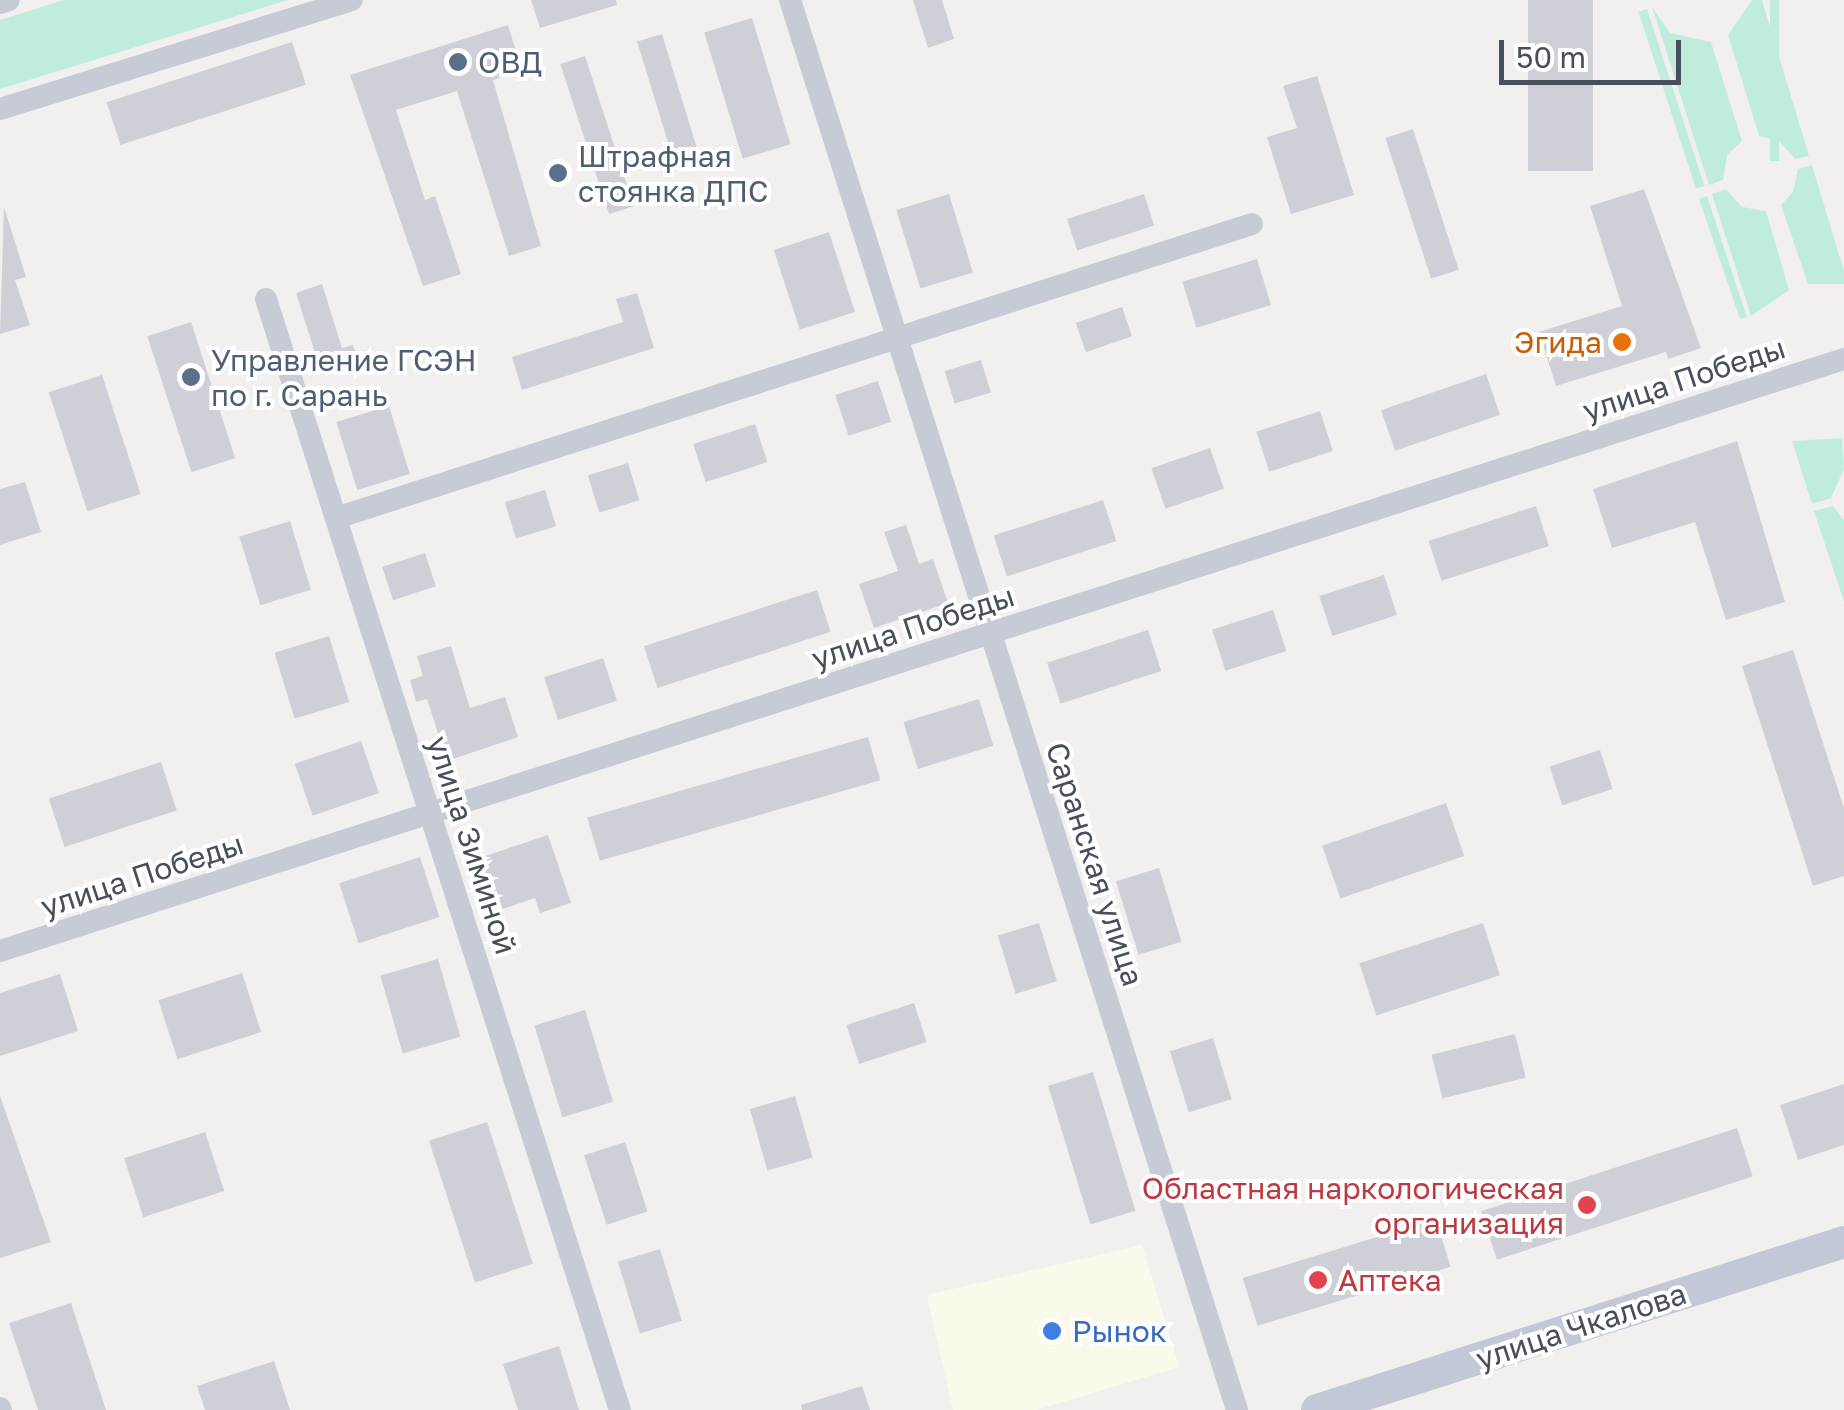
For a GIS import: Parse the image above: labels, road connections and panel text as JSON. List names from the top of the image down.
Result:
{
  "streets": {
    "main road": ["улица Чкалова"],
    "street": ["улица Победы", "улица Зиминой", "Саранская улица"]
  },
  "crossings": [
    ["улица Победы", "улица Зиминой"],
    ["улица Победы", "Саранская улица"]
  ],
  "places": [
    "ОВД",
    "Штрафная стоянка ДПС",
    "Эгида",
    "Управление ГСЭН по г. Сарань",
    "Областная наркологическая организация",
    "Аптека",
    "Рынок"
  ],
  "scale_bar": "50 m"
}
